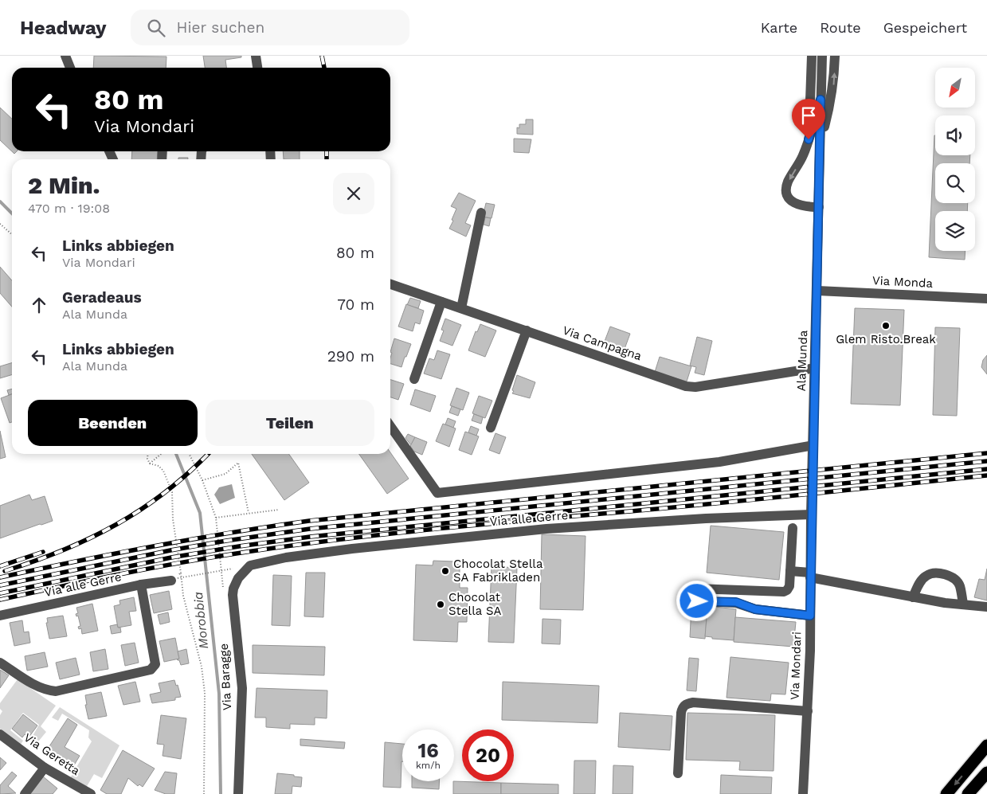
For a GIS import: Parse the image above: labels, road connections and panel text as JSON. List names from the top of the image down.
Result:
{
  "streets": {
    "street": [
      "Via Monda",
      "Via Campagna",
      "Ala Munda",
      "Via alle Gerre",
      "Via Mondari",
      "Via Baragge",
      "Via Geretta"
    ]
  },
  "crossings": [
    ["Via Monda", "Ala Munda"],
    ["Via Campagna", "Ala Munda"],
    ["Ala Munda", "Via alle Gerre"],
    ["Ala Munda", "Via Mondari"],
    ["Via alle Gerre", "Via Mondari"],
    ["Via alle Gerre", "Via Baragge"]
  ],
  "water": ["Morobbia"],
  "places": ["Glem Risto.Break", "Chocolat Stella SA Fabrikladen", "Chocolat Stella SA"],
  "north": "bottom left",
  "page": {
    "header": "Headway",
    "search": "Hier suchen",
    "nav": ["Karte", "Route", "Gespeichert"],
    "turn": ["80 m", "Via Mondari"],
    "heading": ["2 Min.", "470 m · 19:08"],
    "list": [
      {
        "name": "Links abbiegen",
        "note": "Via Mondari",
        "value": "80 m"
      },
      {
        "name": "Geradeaus",
        "note": "Ala Munda",
        "value": "70 m"
      },
      {
        "name": "Links abbiegen",
        "note": "Ala Munda",
        "value": "290 m"
      }
    ],
    "buttons": ["Beenden", "Teilen"],
    "speed": "16 km/h",
    "limit": "20"
  }
}
